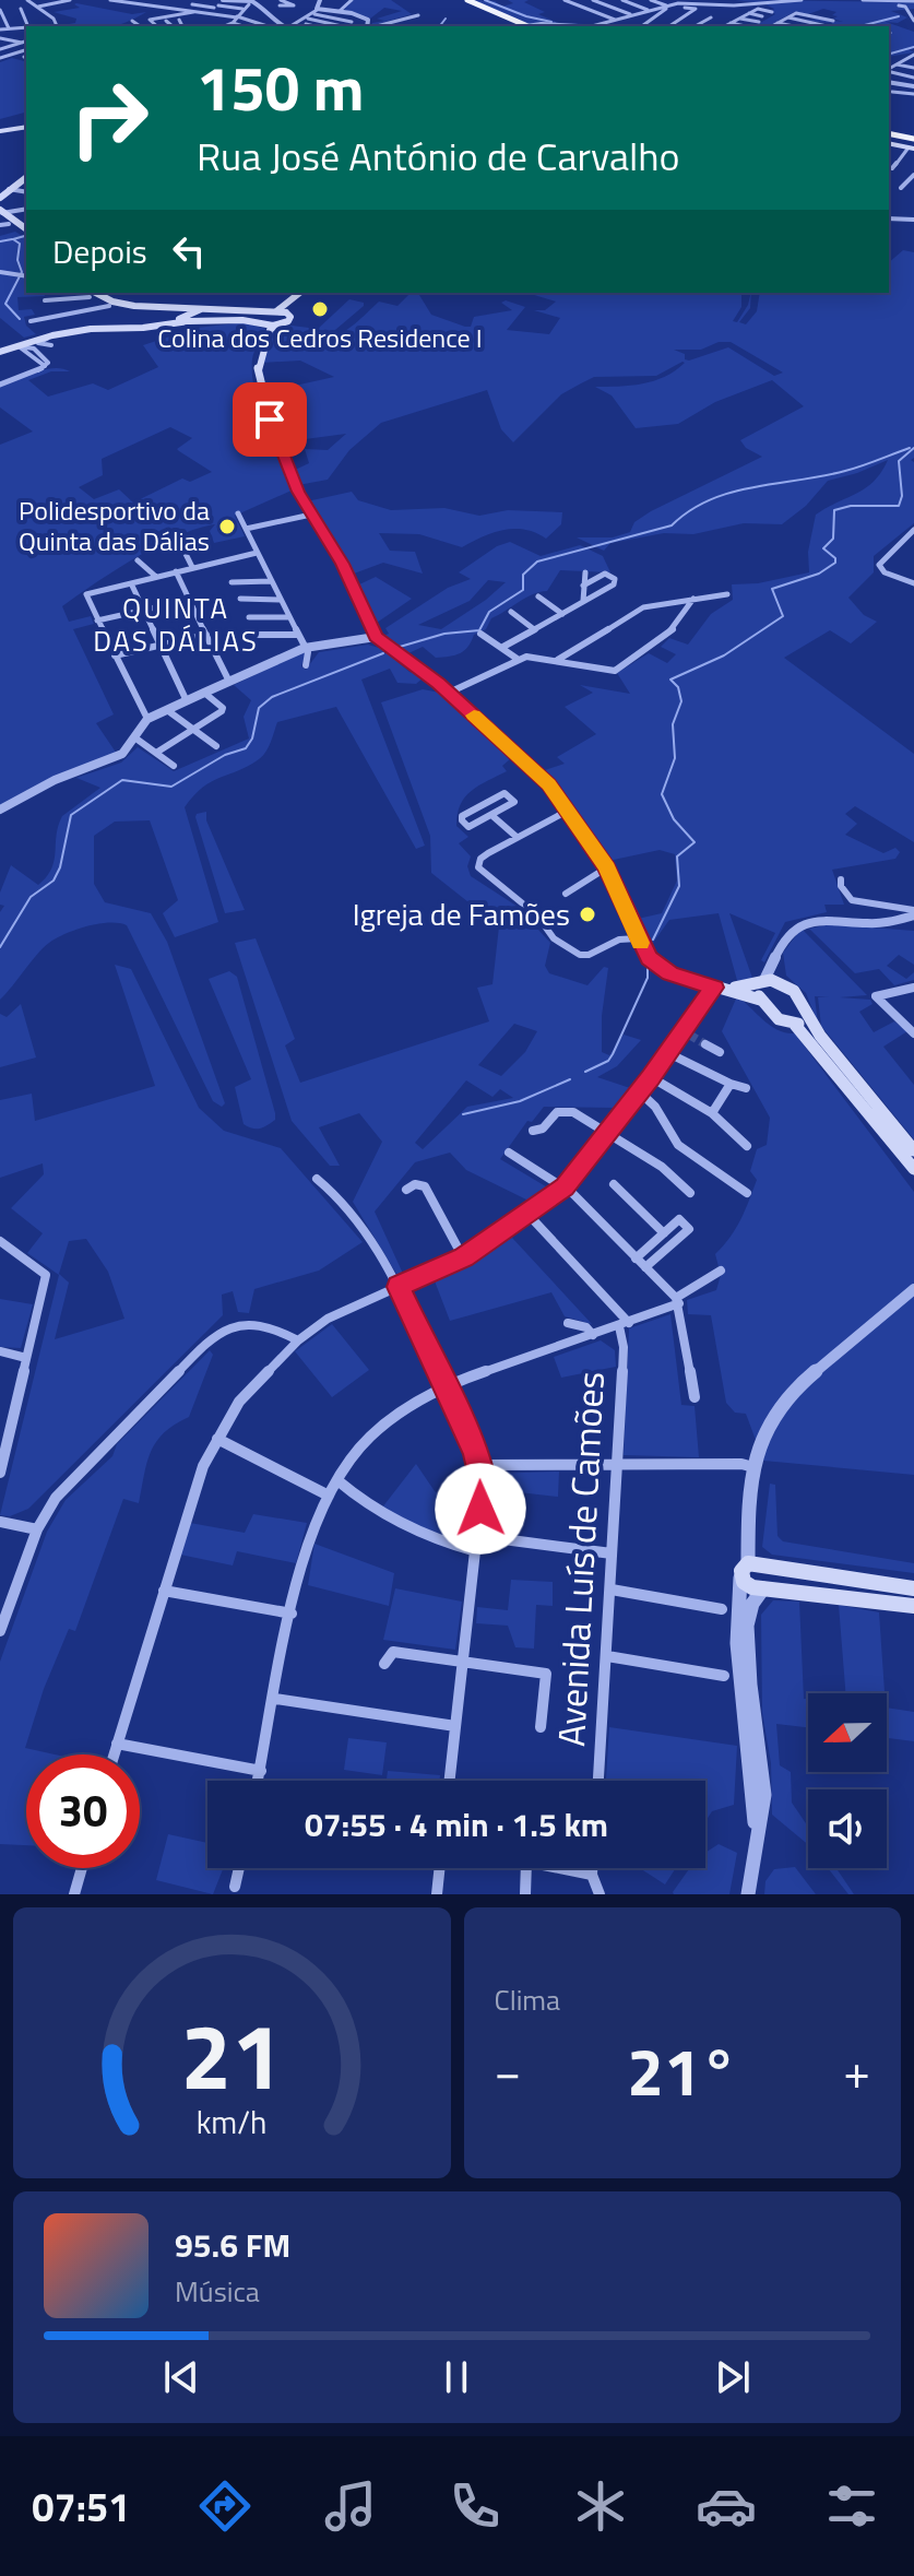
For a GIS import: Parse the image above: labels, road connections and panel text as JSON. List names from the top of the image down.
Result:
{
  "streets": {
    "street": ["Avenida Luís de Camões"]
  },
  "districts": ["QUINTA DAS DÁLIAS"],
  "places": ["Colina dos Cedros Residence I", "Polidesportivo da Quinta das Dálias", "Igreja de Famões"],
  "north": "left",
  "page": {
    "turn": ["150 m", "Rua José António de Carvalho"],
    "then": "Depois",
    "limit": "30",
    "trip": "07:55 · 4 min · 1.5 km",
    "tile": "Clima",
    "heat": ["−", "21°", "+"],
    "song": ["95.6 FM", "Música"],
    "tabs": "07:51",
    "gauge": ["21", "km/h"]
  }
}
